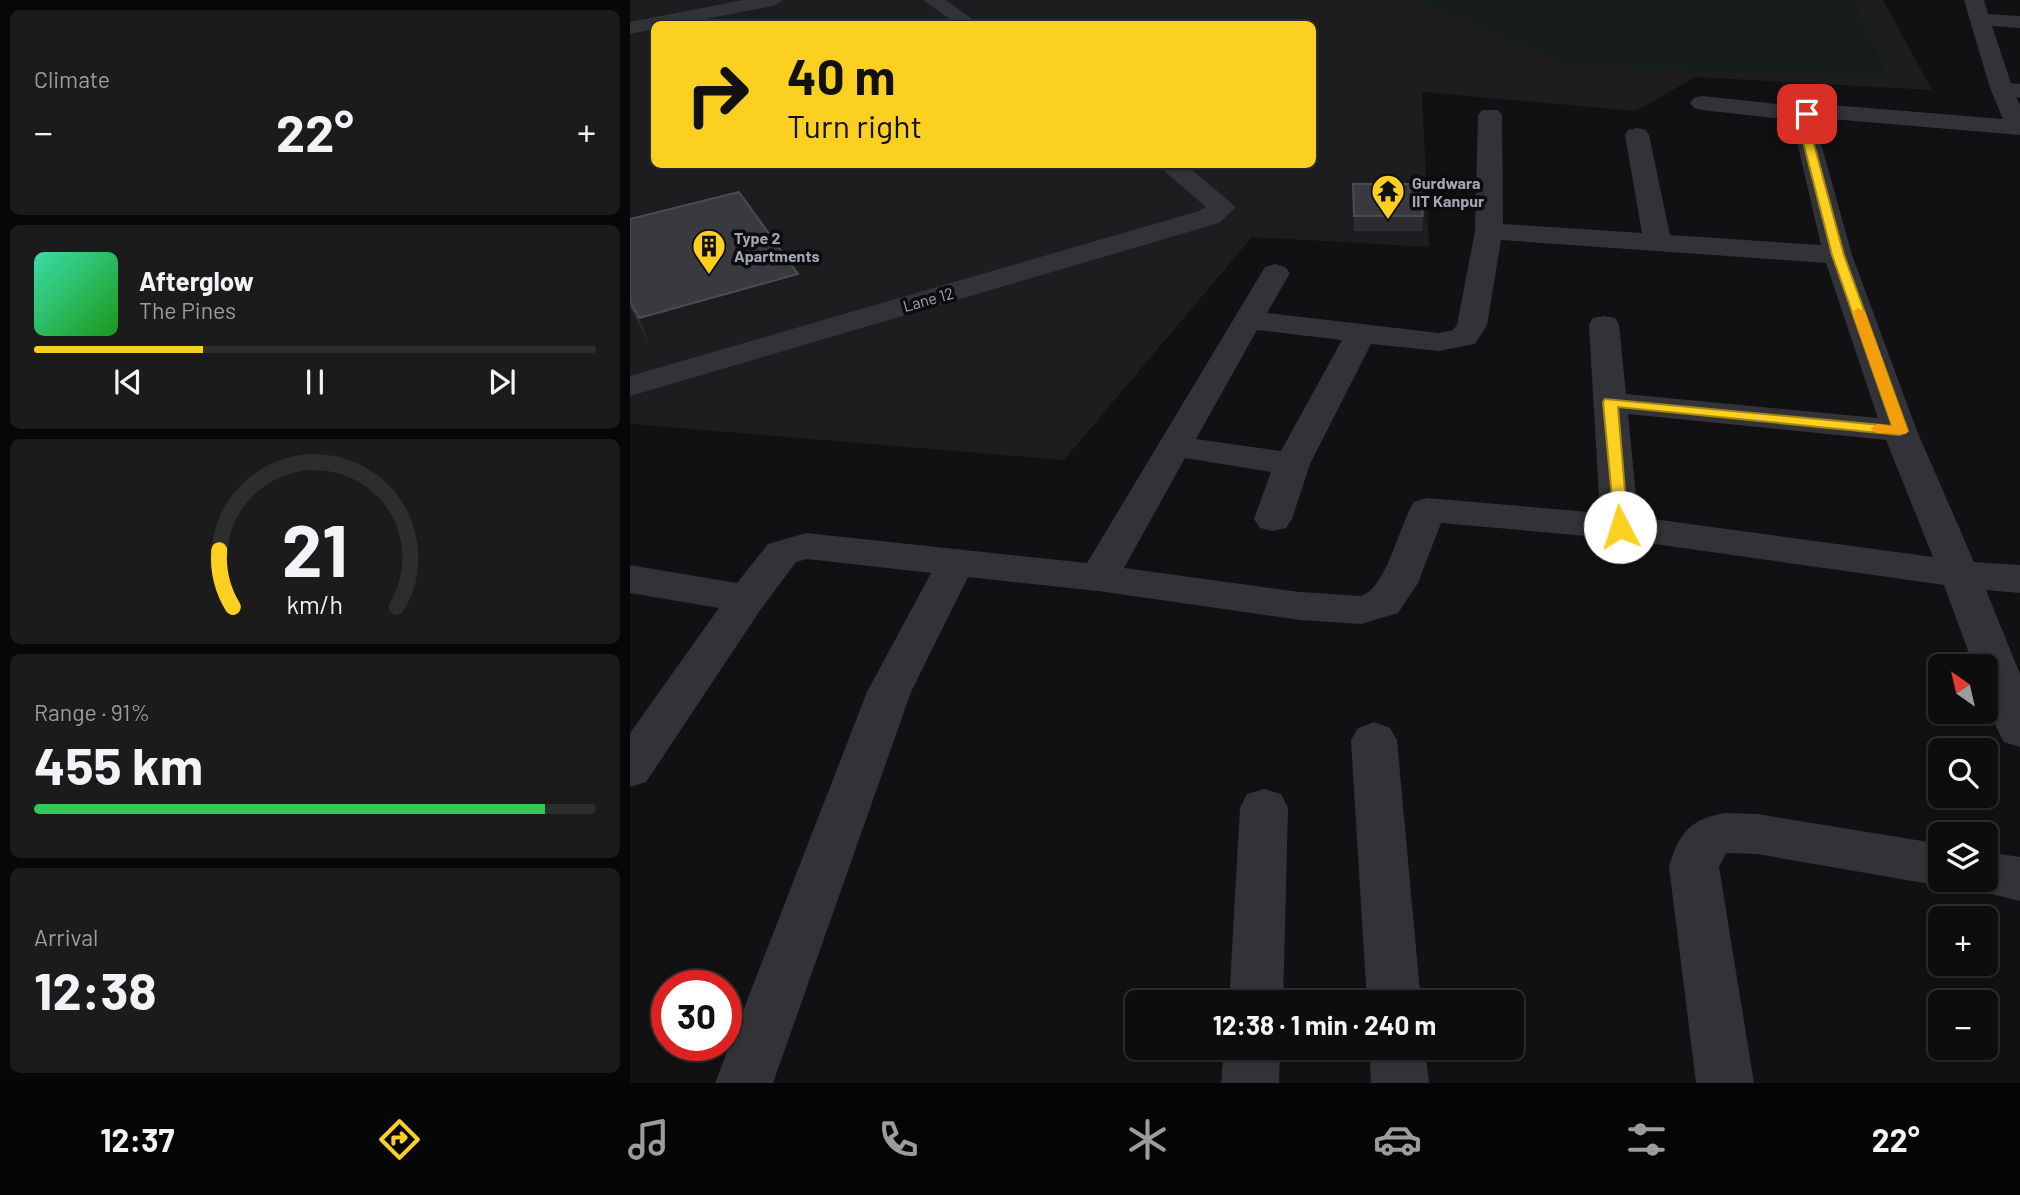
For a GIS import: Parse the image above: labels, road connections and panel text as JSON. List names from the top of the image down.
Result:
{
  "streets": {
    "street": ["Lane 12"]
  },
  "places": {
    "temple": ["Gurdwara IIT Kanpur"],
    "building": ["Type 2 Apartments"]
  },
  "north": "top left",
  "page": {
    "tile": [
      "Climate",
      ["Range · 91%", "455 km"],
      ["Arrival", "12:38"]
    ],
    "turn": ["40 m", "Turn right"],
    "heat": ["−", "22°", "+"],
    "song": ["Afterglow", "The Pines"],
    "map_buttons": ["+", "−"],
    "limit": "30",
    "trip": "12:38 · 1 min · 240 m",
    "tabs": ["12:37", "22°"],
    "gauge": ["21", "km/h"]
  }
}
